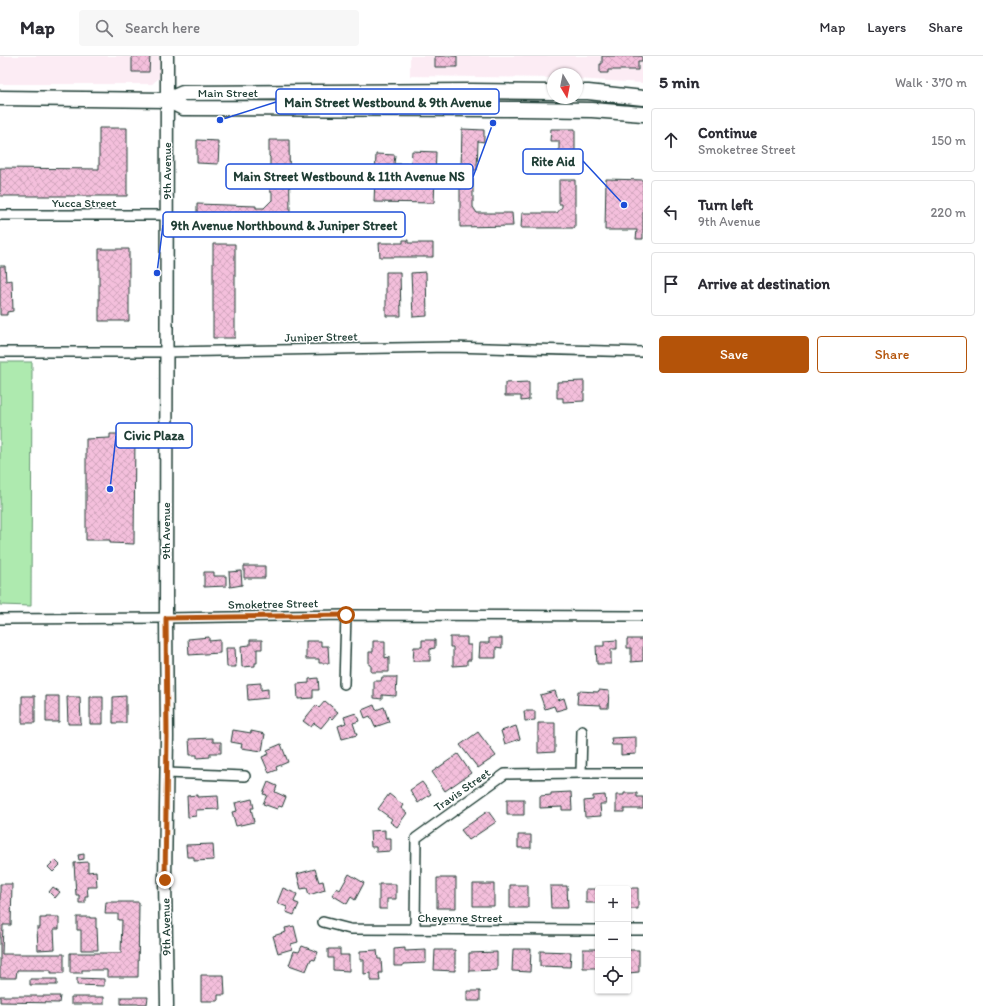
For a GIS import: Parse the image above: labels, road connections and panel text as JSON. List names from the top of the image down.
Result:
{
  "streets": {
    "main road": ["Main Street"],
    "street": [
      "9th Avenue",
      "Yucca Street",
      "Juniper Street",
      "Smoketree Street",
      "Travis Street",
      "Cheyenne Street"
    ]
  },
  "crossings": [
    ["Main Street", "9th Avenue"],
    ["9th Avenue", "Yucca Street"],
    ["9th Avenue", "Juniper Street"],
    ["9th Avenue", "Smoketree Street"],
    ["Travis Street", "Cheyenne Street"]
  ],
  "places": [
    "Main Street Westbound & 9th Avenue",
    "Main Street Westbound & 11th Avenue NS",
    "Rite Aid",
    "9th Avenue Northbound & Juniper Street",
    "Civic Plaza"
  ],
  "north": "bottom",
  "page": {
    "header": "Map",
    "search": "Search here",
    "nav": ["Map", "Layers", "Share"],
    "heading": ["5 min", "Walk · 370 m"],
    "list": [
      ["Continue", "Smoketree Street", "150 m"],
      ["Turn left", "9th Avenue", "220 m"],
      "Arrive at destination"
    ],
    "buttons": ["Save", "Share"],
    "map_buttons": ["+", "−"]
  }
}
